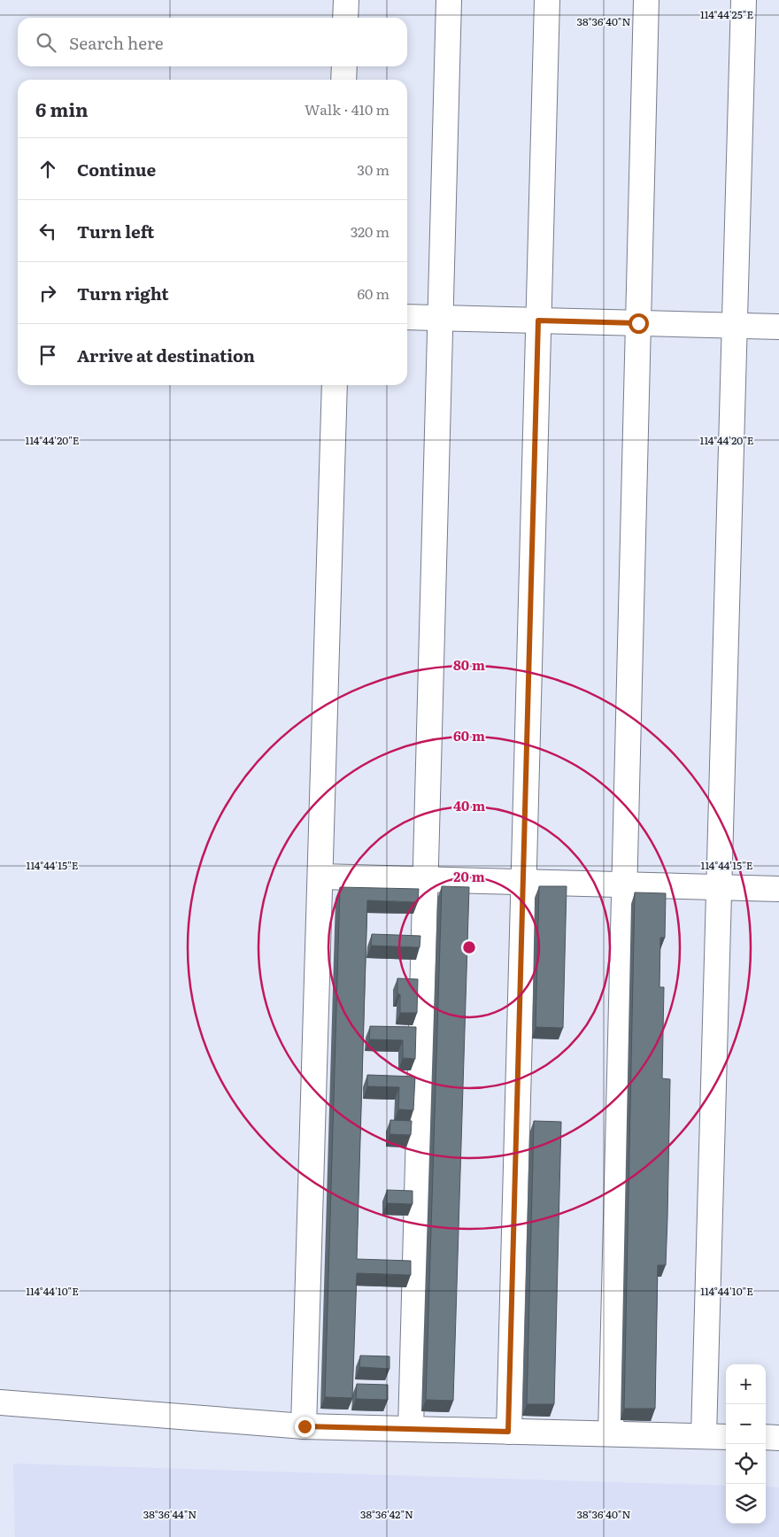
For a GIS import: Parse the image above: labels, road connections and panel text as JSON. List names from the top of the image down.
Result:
{
  "page": {
    "search": "Search here",
    "heading": ["6 min", "Walk · 410 m"],
    "list": [
      ["Continue", "30 m"],
      ["Turn left", "320 m"],
      ["Turn right", "60 m"],
      "Arrive at destination"
    ],
    "map_buttons": ["+", "−"]
  },
  "coordinates": [
    "114°44'25\"E",
    "38°36'40\"N",
    "114°44'20\"E",
    "114°44'15\"E",
    "114°44'10\"E",
    "38°36'44\"N",
    "38°36'42\"N"
  ],
  "rings": [
    "80 m",
    "60 m",
    "40 m",
    "20 m"
  ]
}
